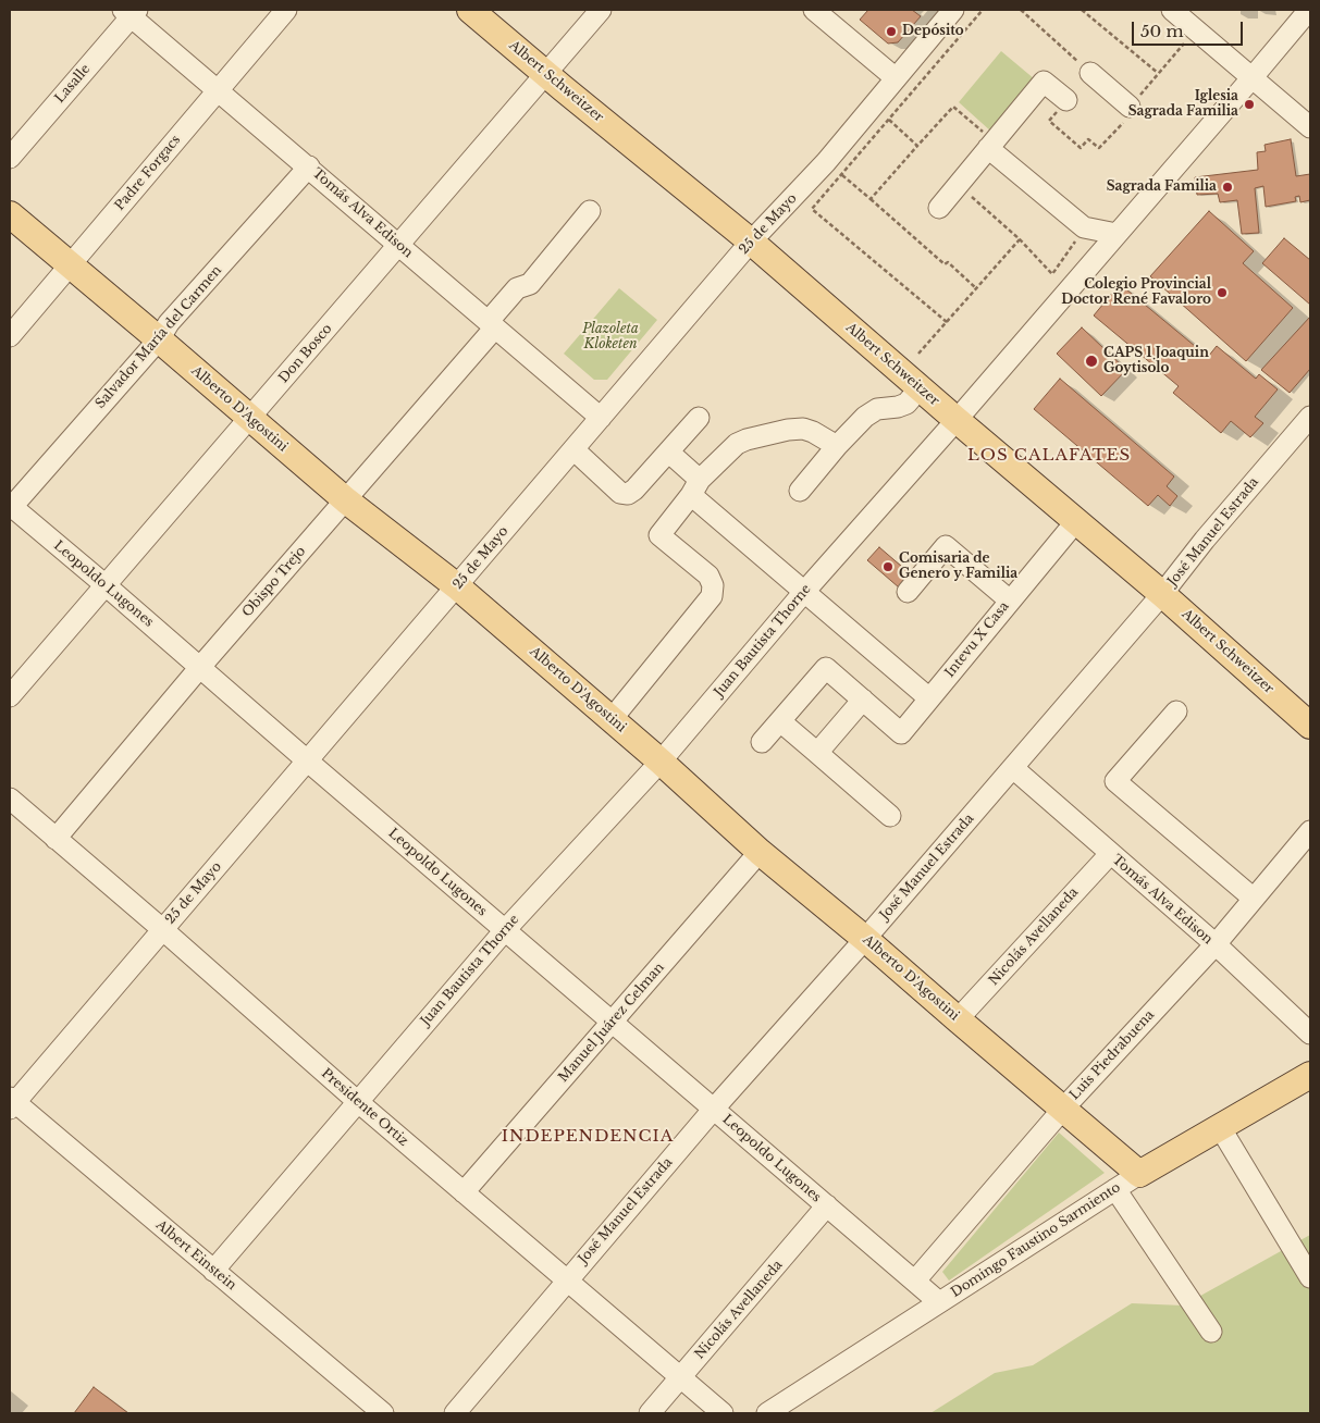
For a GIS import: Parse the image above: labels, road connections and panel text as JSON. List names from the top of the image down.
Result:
{
  "streets": {
    "main road": ["Albert Schweitzer", "Alberto D'Agostini", "Domingo Faustino Sarmiento"],
    "street": [
      "Lasalle",
      "Padre Forgacs",
      "Tomás Alva Edison",
      "25 de Mayo",
      "Salvador María del Carmen",
      "Don Bosco",
      "José Manuel Estrada",
      "Obispo Trejo",
      "Leopoldo Lugones",
      "Intevu X Casa",
      "Juan Bautista Thorne",
      "Nicolás Avellaneda",
      "Manuel Juárez Celman",
      "Luis Piedrabuena",
      "Presidente Ortiz",
      "Albert Einstein"
    ]
  },
  "crossings": [
    ["Albert Schweitzer", "25 de Mayo"],
    ["Albert Schweitzer", "Don Bosco"],
    ["Albert Schweitzer", "José Manuel Estrada"],
    ["Albert Schweitzer", "Intevu X Casa"],
    ["Albert Schweitzer", "Juan Bautista Thorne"],
    ["Lasalle", "Tomás Alva Edison"],
    ["Padre Forgacs", "Tomás Alva Edison"],
    ["Padre Forgacs", "Alberto D'Agostini"],
    ["Tomás Alva Edison", "25 de Mayo"],
    ["Tomás Alva Edison", "Salvador María del Carmen"],
    ["Tomás Alva Edison", "Don Bosco"],
    ["Tomás Alva Edison", "José Manuel Estrada"],
    ["Tomás Alva Edison", "Obispo Trejo"],
    ["Tomás Alva Edison", "Nicolás Avellaneda"],
    ["Tomás Alva Edison", "Luis Piedrabuena"],
    ["25 de Mayo", "Alberto D'Agostini"],
    ["25 de Mayo", "Leopoldo Lugones"],
    ["25 de Mayo", "Presidente Ortiz"],
    ["25 de Mayo", "Albert Einstein"],
    ["Salvador María del Carmen", "Alberto D'Agostini"],
    ["Salvador María del Carmen", "Leopoldo Lugones"],
    ["Don Bosco", "Alberto D'Agostini"],
    ["Don Bosco", "Leopoldo Lugones"],
    ["Alberto D'Agostini", "José Manuel Estrada"],
    ["Alberto D'Agostini", "Obispo Trejo"],
    ["Alberto D'Agostini", "Juan Bautista Thorne"],
    ["Alberto D'Agostini", "Nicolás Avellaneda"],
    ["Alberto D'Agostini", "Manuel Juárez Celman"],
    ["Alberto D'Agostini", "Luis Piedrabuena"],
    ["Alberto D'Agostini", "Domingo Faustino Sarmiento"],
    ["José Manuel Estrada", "Leopoldo Lugones"],
    ["José Manuel Estrada", "Presidente Ortiz"],
    ["Obispo Trejo", "Leopoldo Lugones"],
    ["Obispo Trejo", "Presidente Ortiz"],
    ["Leopoldo Lugones", "Juan Bautista Thorne"],
    ["Leopoldo Lugones", "Nicolás Avellaneda"],
    ["Leopoldo Lugones", "Manuel Juárez Celman"],
    ["Leopoldo Lugones", "Luis Piedrabuena"],
    ["Leopoldo Lugones", "Domingo Faustino Sarmiento"],
    ["Juan Bautista Thorne", "Presidente Ortiz"],
    ["Juan Bautista Thorne", "Albert Einstein"],
    ["Nicolás Avellaneda", "Presidente Ortiz"],
    ["Manuel Juárez Celman", "Presidente Ortiz"]
  ],
  "districts": ["LOS CALAFATES", "INDEPENDENCIA"],
  "parks": ["Plazoleta Kloketen"],
  "places": [
    "Depósito",
    "Iglesia Sagrada Familia",
    "Sagrada Familia",
    "Colegio Provincial Doctor René Favaloro",
    "CAPS 1 Joaquin Goytisolo",
    "Comisaria de Genero y Familia"
  ],
  "scale_bar": "50 m"
}
